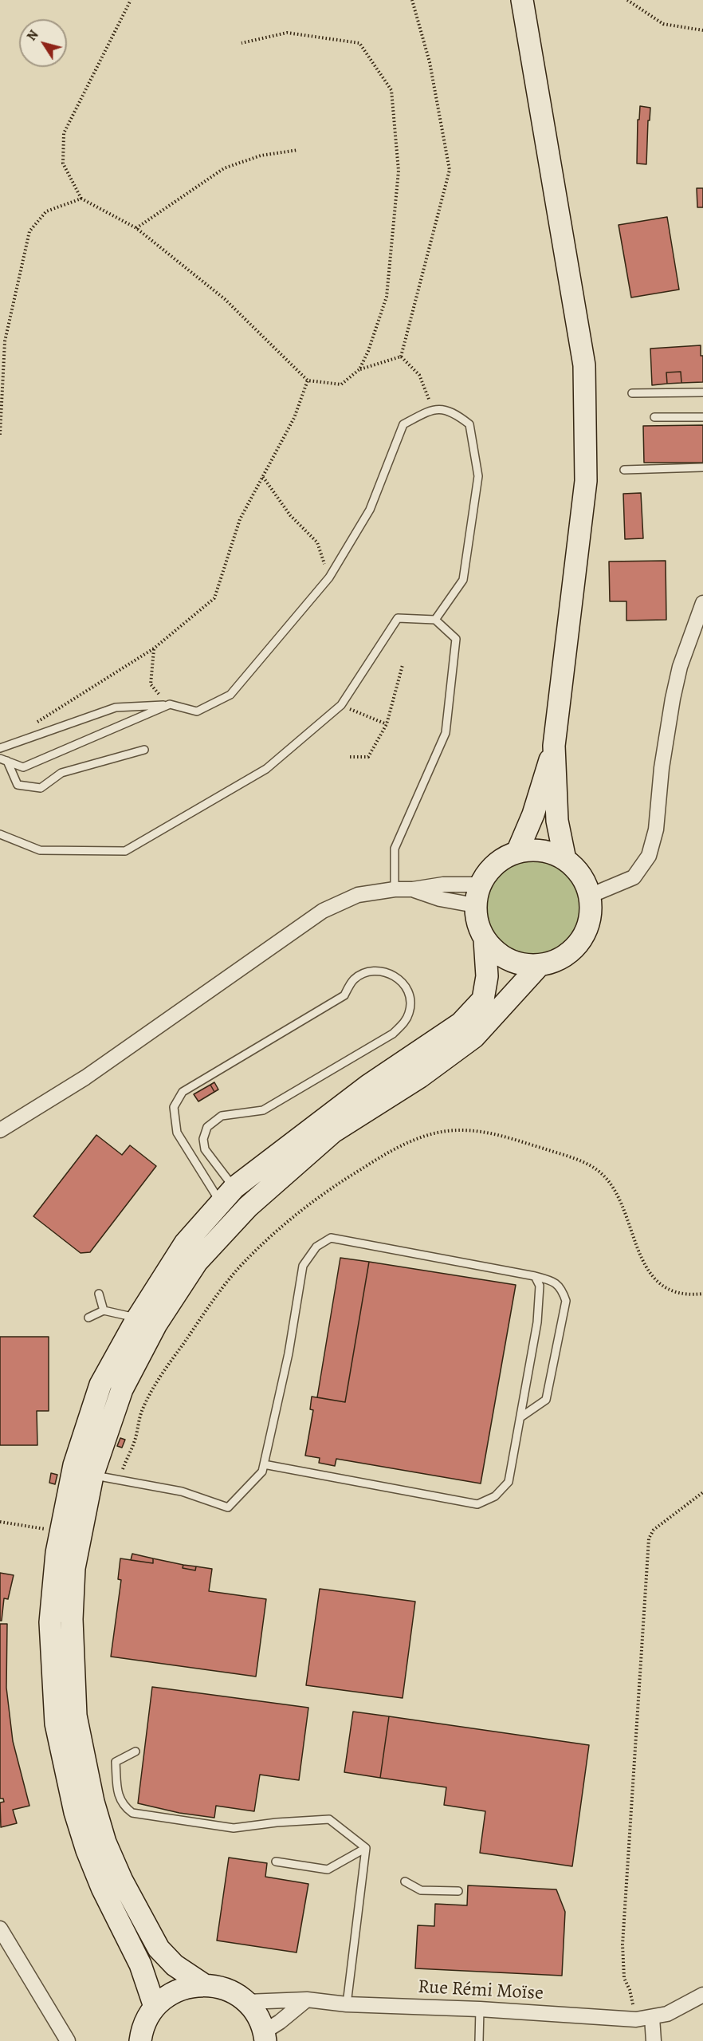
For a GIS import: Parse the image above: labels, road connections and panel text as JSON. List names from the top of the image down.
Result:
{
  "streets": {
    "street": ["Rue Rémi Moïse"]
  },
  "north": "top left"
}
